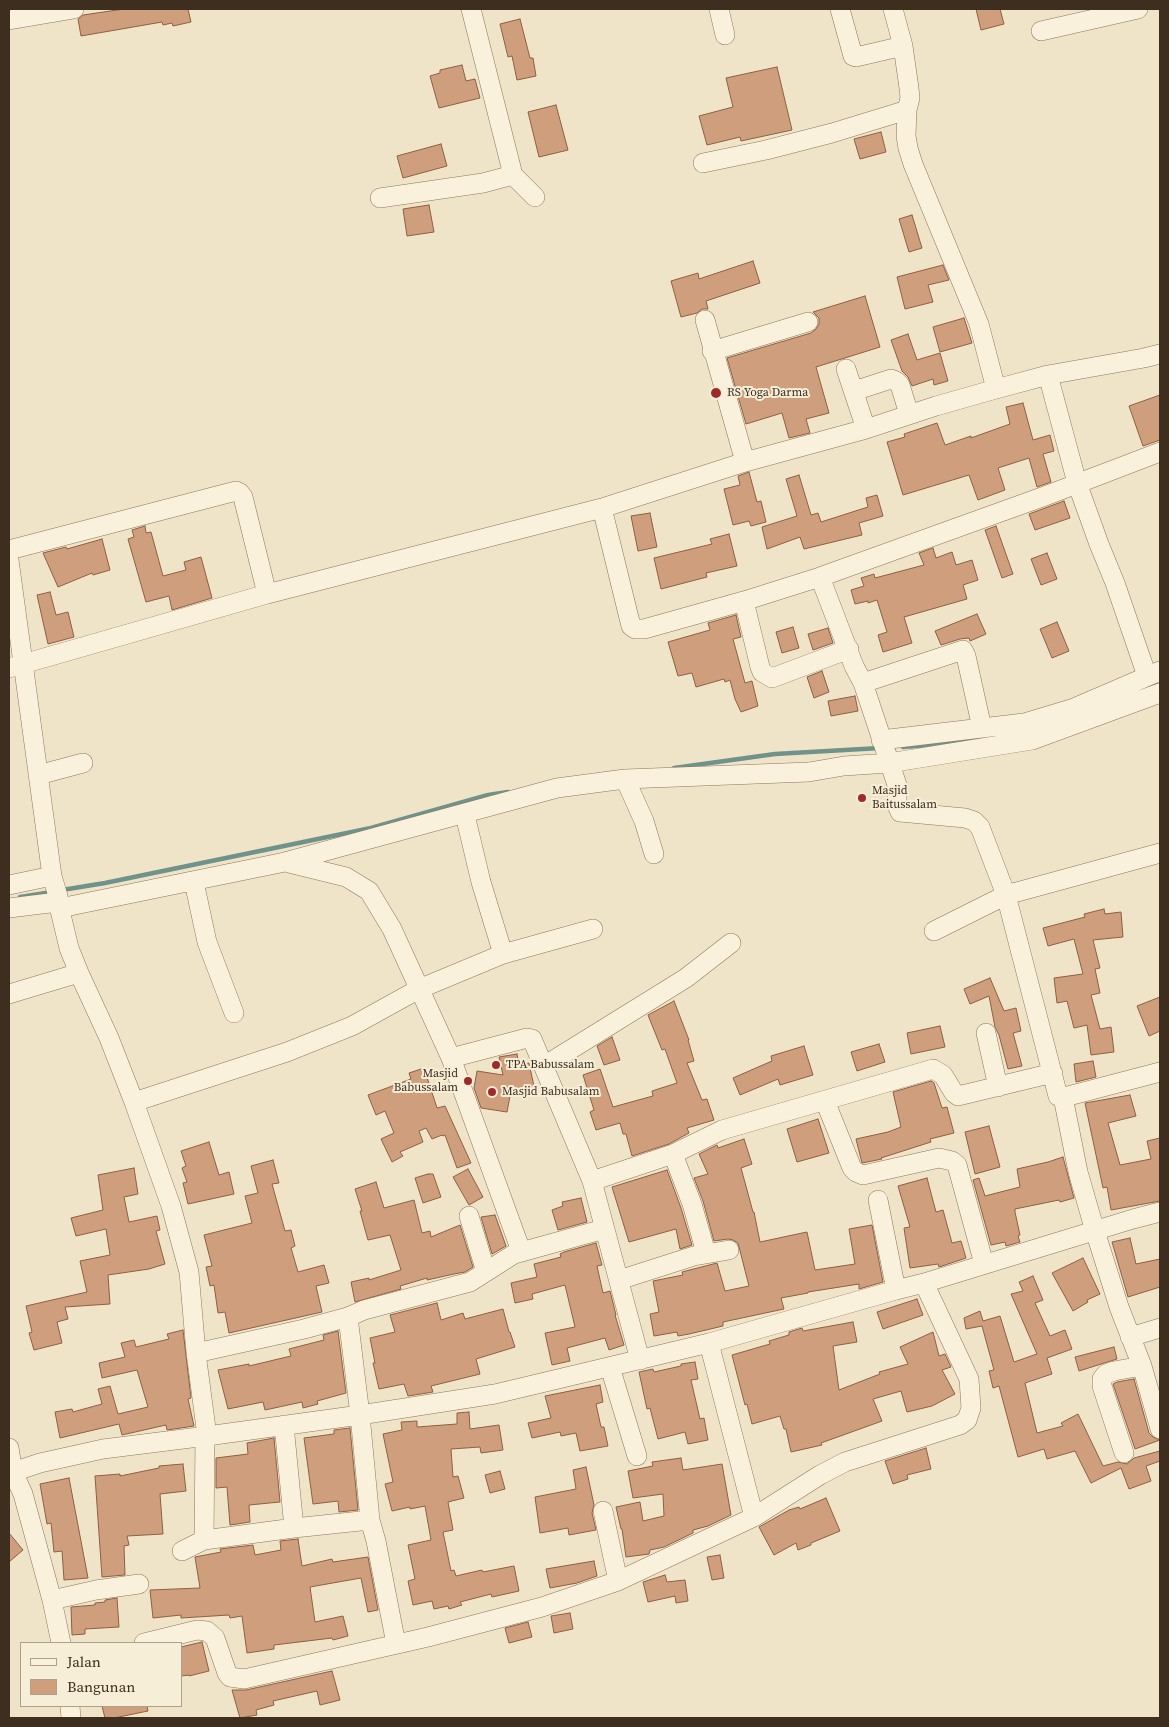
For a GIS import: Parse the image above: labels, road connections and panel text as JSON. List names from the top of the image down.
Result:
{
  "places": [
    "RS Yoga Darma",
    "Masjid Baitussalam",
    "TPA Babussalam",
    "Masjid Babussalam",
    "Masjid Babusalam"
  ],
  "legend": ["Jalan", "Bangunan"]
}
